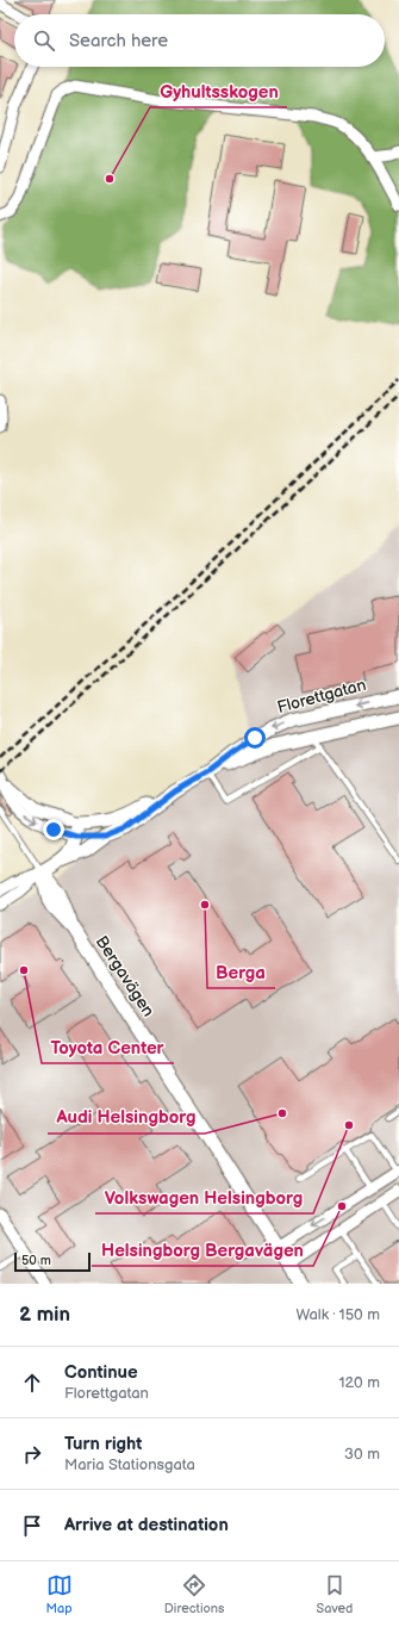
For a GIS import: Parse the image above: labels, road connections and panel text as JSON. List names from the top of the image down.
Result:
{
  "streets": {
    "street": ["Florettgatan", "Bergavägen"]
  },
  "crossings": [
    ["Florettgatan", "Bergavägen"]
  ],
  "places": [
    "Gyhultsskogen",
    "Berga",
    "Toyota Center",
    "Audi Helsingborg",
    "Volkswagen Helsingborg",
    "Helsingborg Bergavägen"
  ],
  "scale_bar": "50 m",
  "page": {
    "search": "Search here",
    "scale": "50 m",
    "heading": ["2 min", "Walk · 150 m"],
    "list": [
      ["Continue", "Florettgatan", "120 m"],
      ["Turn right", "Maria Stationsgata", "30 m"],
      "Arrive at destination"
    ],
    "nav": ["Map", "Directions", "Saved"]
  }
}
